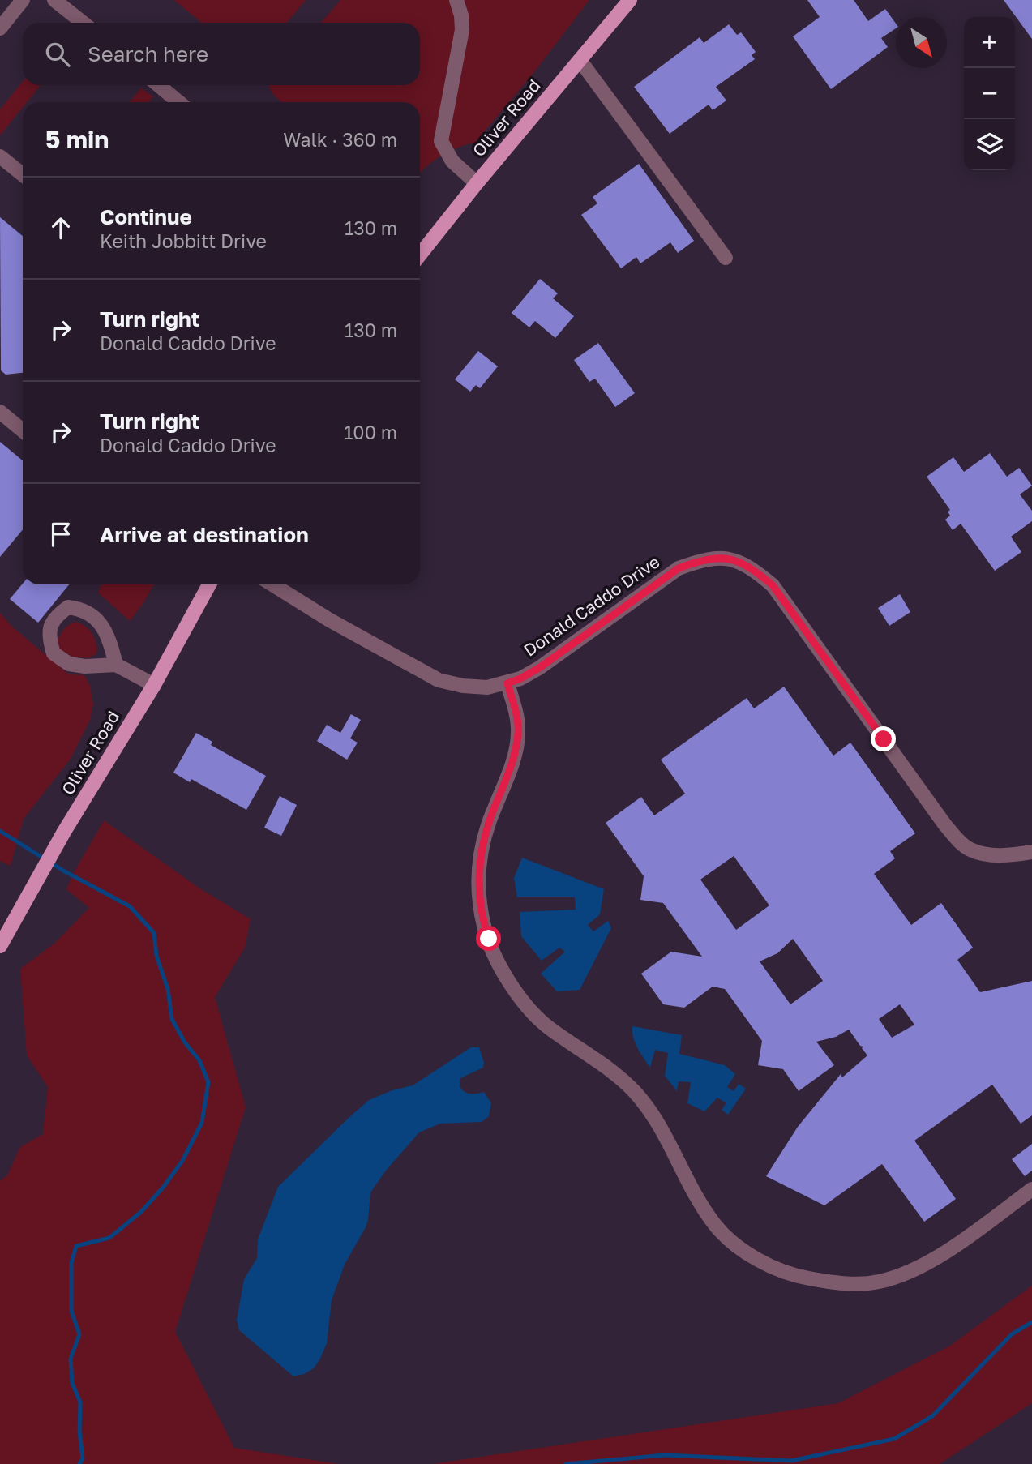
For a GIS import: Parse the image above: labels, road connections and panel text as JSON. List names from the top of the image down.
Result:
{
  "streets": {
    "main road": ["Oliver Road"],
    "street": ["Donald Caddo Drive"]
  },
  "north": "bottom right",
  "page": {
    "map_buttons": ["+", "−"],
    "search": "Search here",
    "heading": ["5 min", "Walk · 360 m"],
    "list": [
      ["Continue", "Keith Jobbitt Drive", "130 m"],
      ["Turn right", "Donald Caddo Drive", "130 m"],
      ["Turn right", "Donald Caddo Drive", "100 m"],
      "Arrive at destination"
    ]
  }
}
